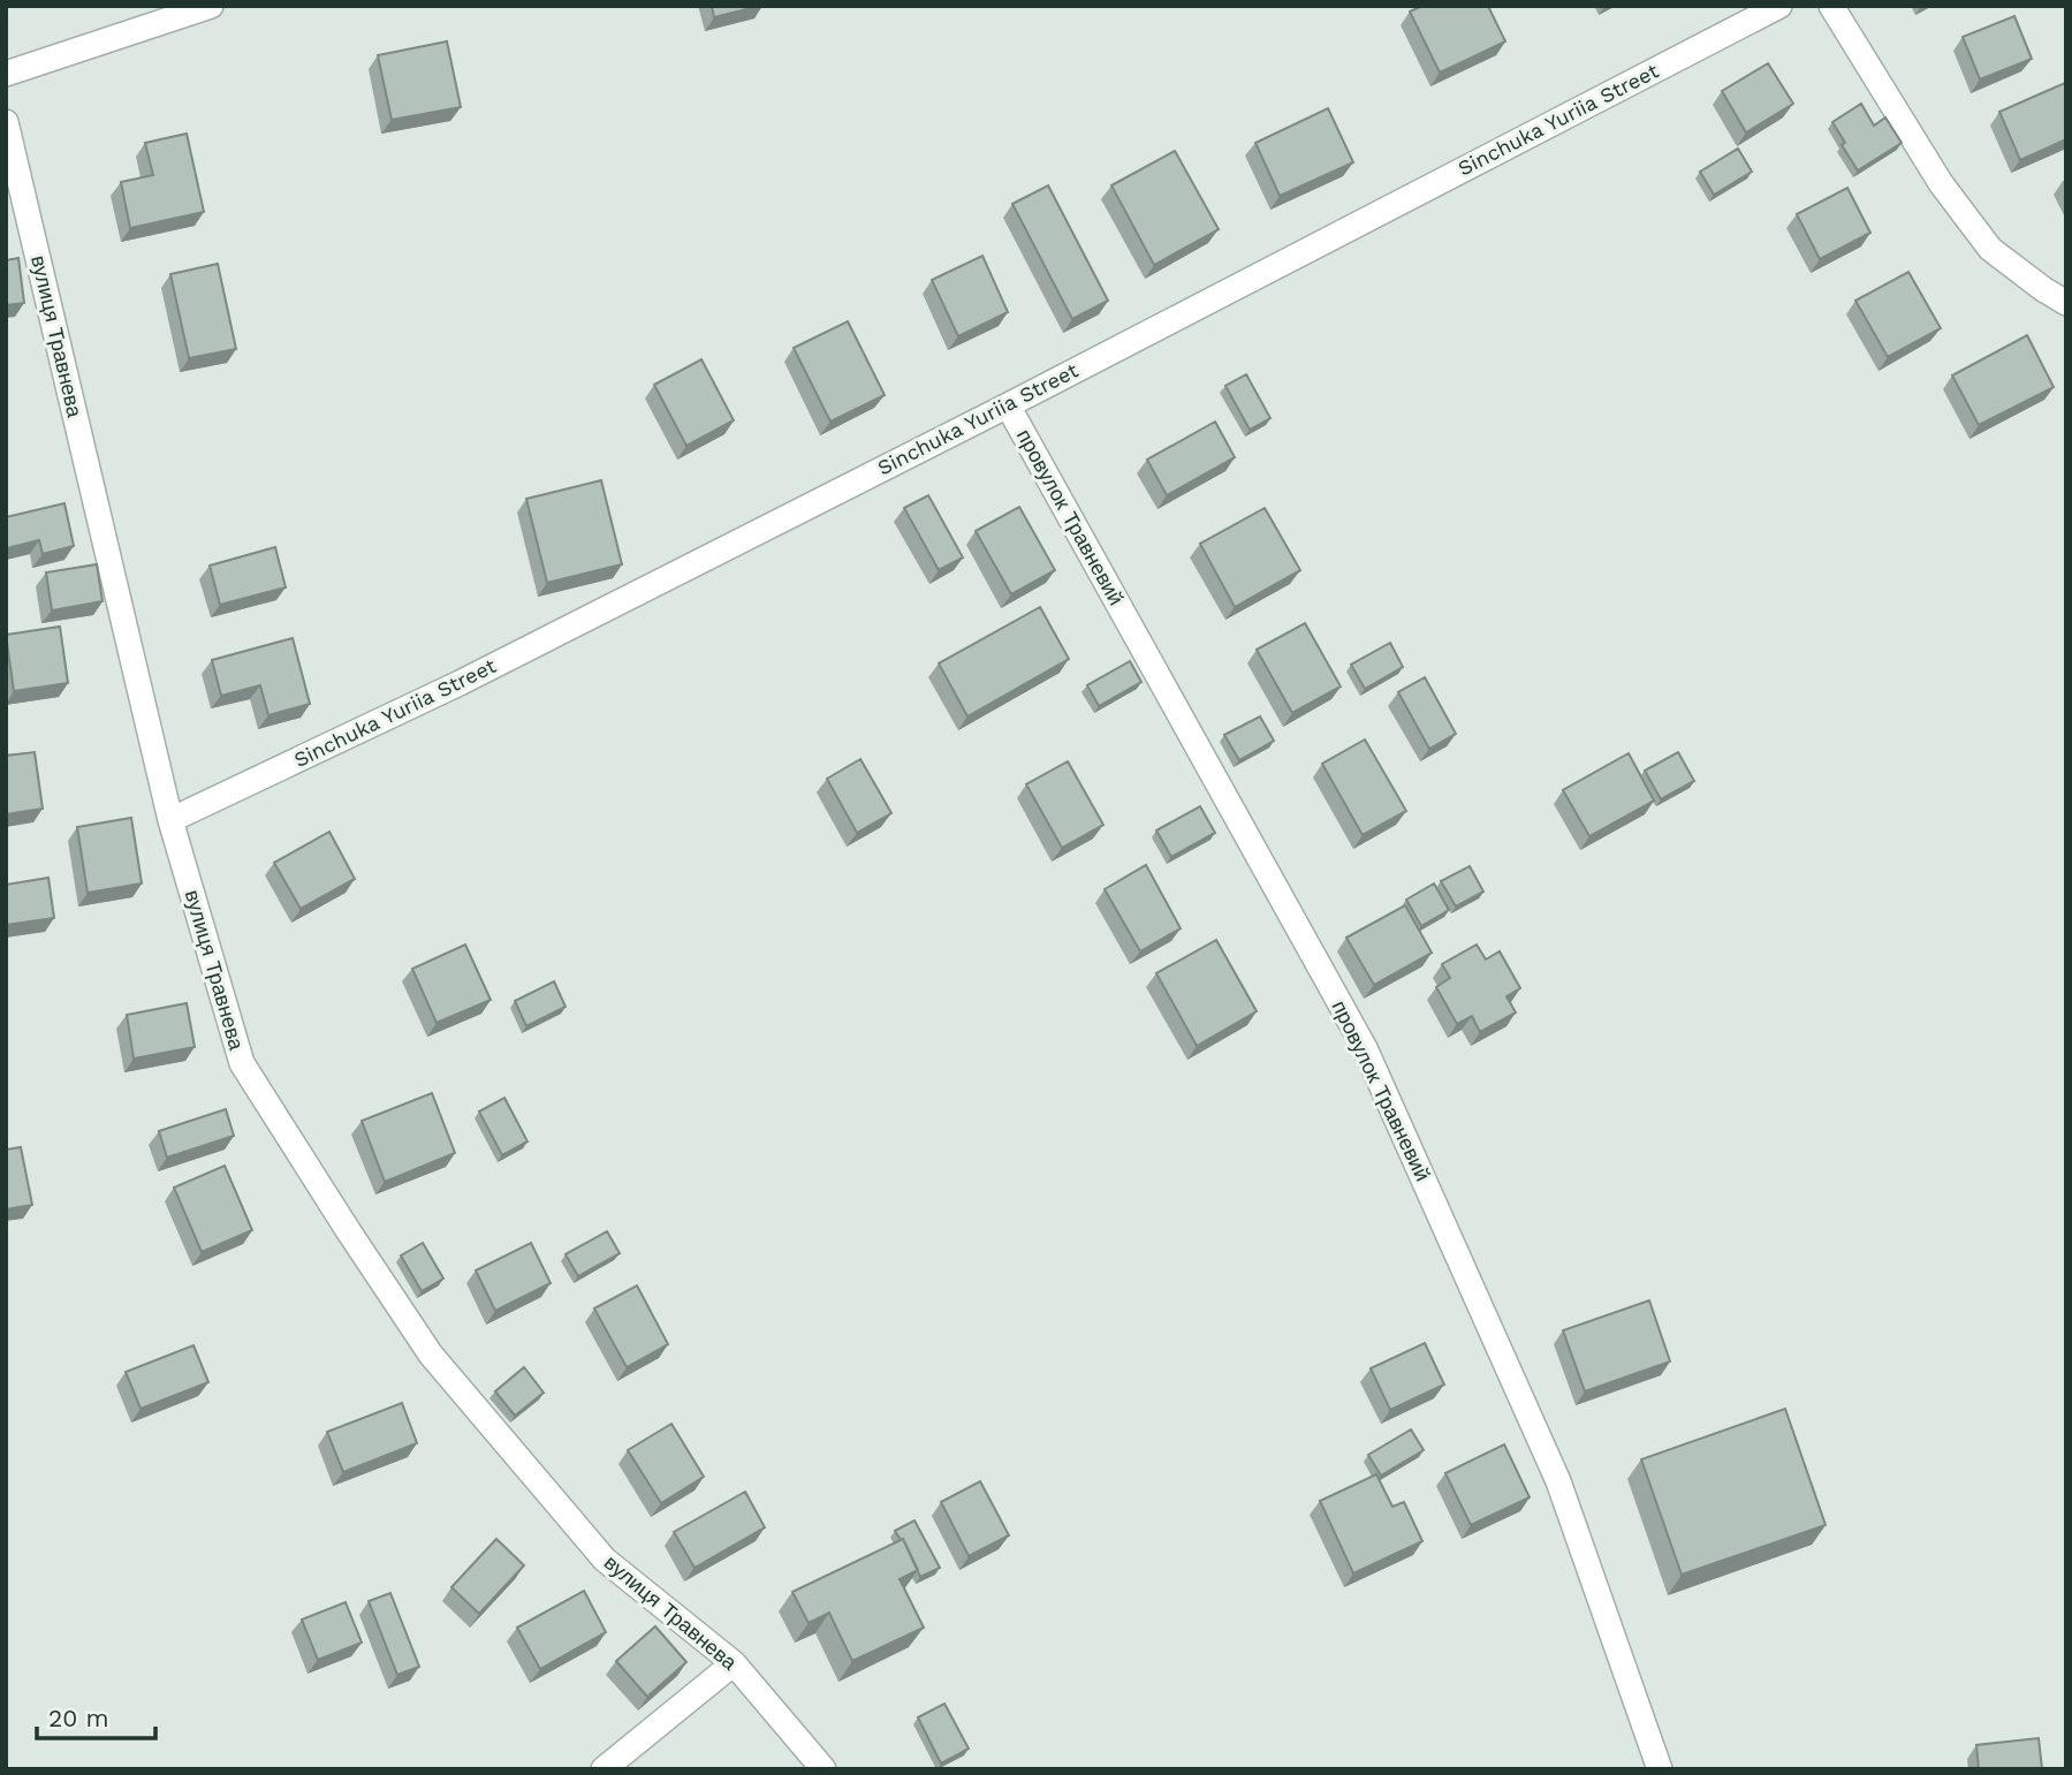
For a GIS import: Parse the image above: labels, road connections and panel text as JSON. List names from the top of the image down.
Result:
{
  "streets": {
    "street": ["Sinchuka Yuriia Street", "вулиця Травнева", "провулок Травневий"]
  },
  "crossings": [
    ["Sinchuka Yuriia Street", "вулиця Травнева"],
    ["Sinchuka Yuriia Street", "провулок Травневий"]
  ],
  "scale_bar": "20 m"
}
